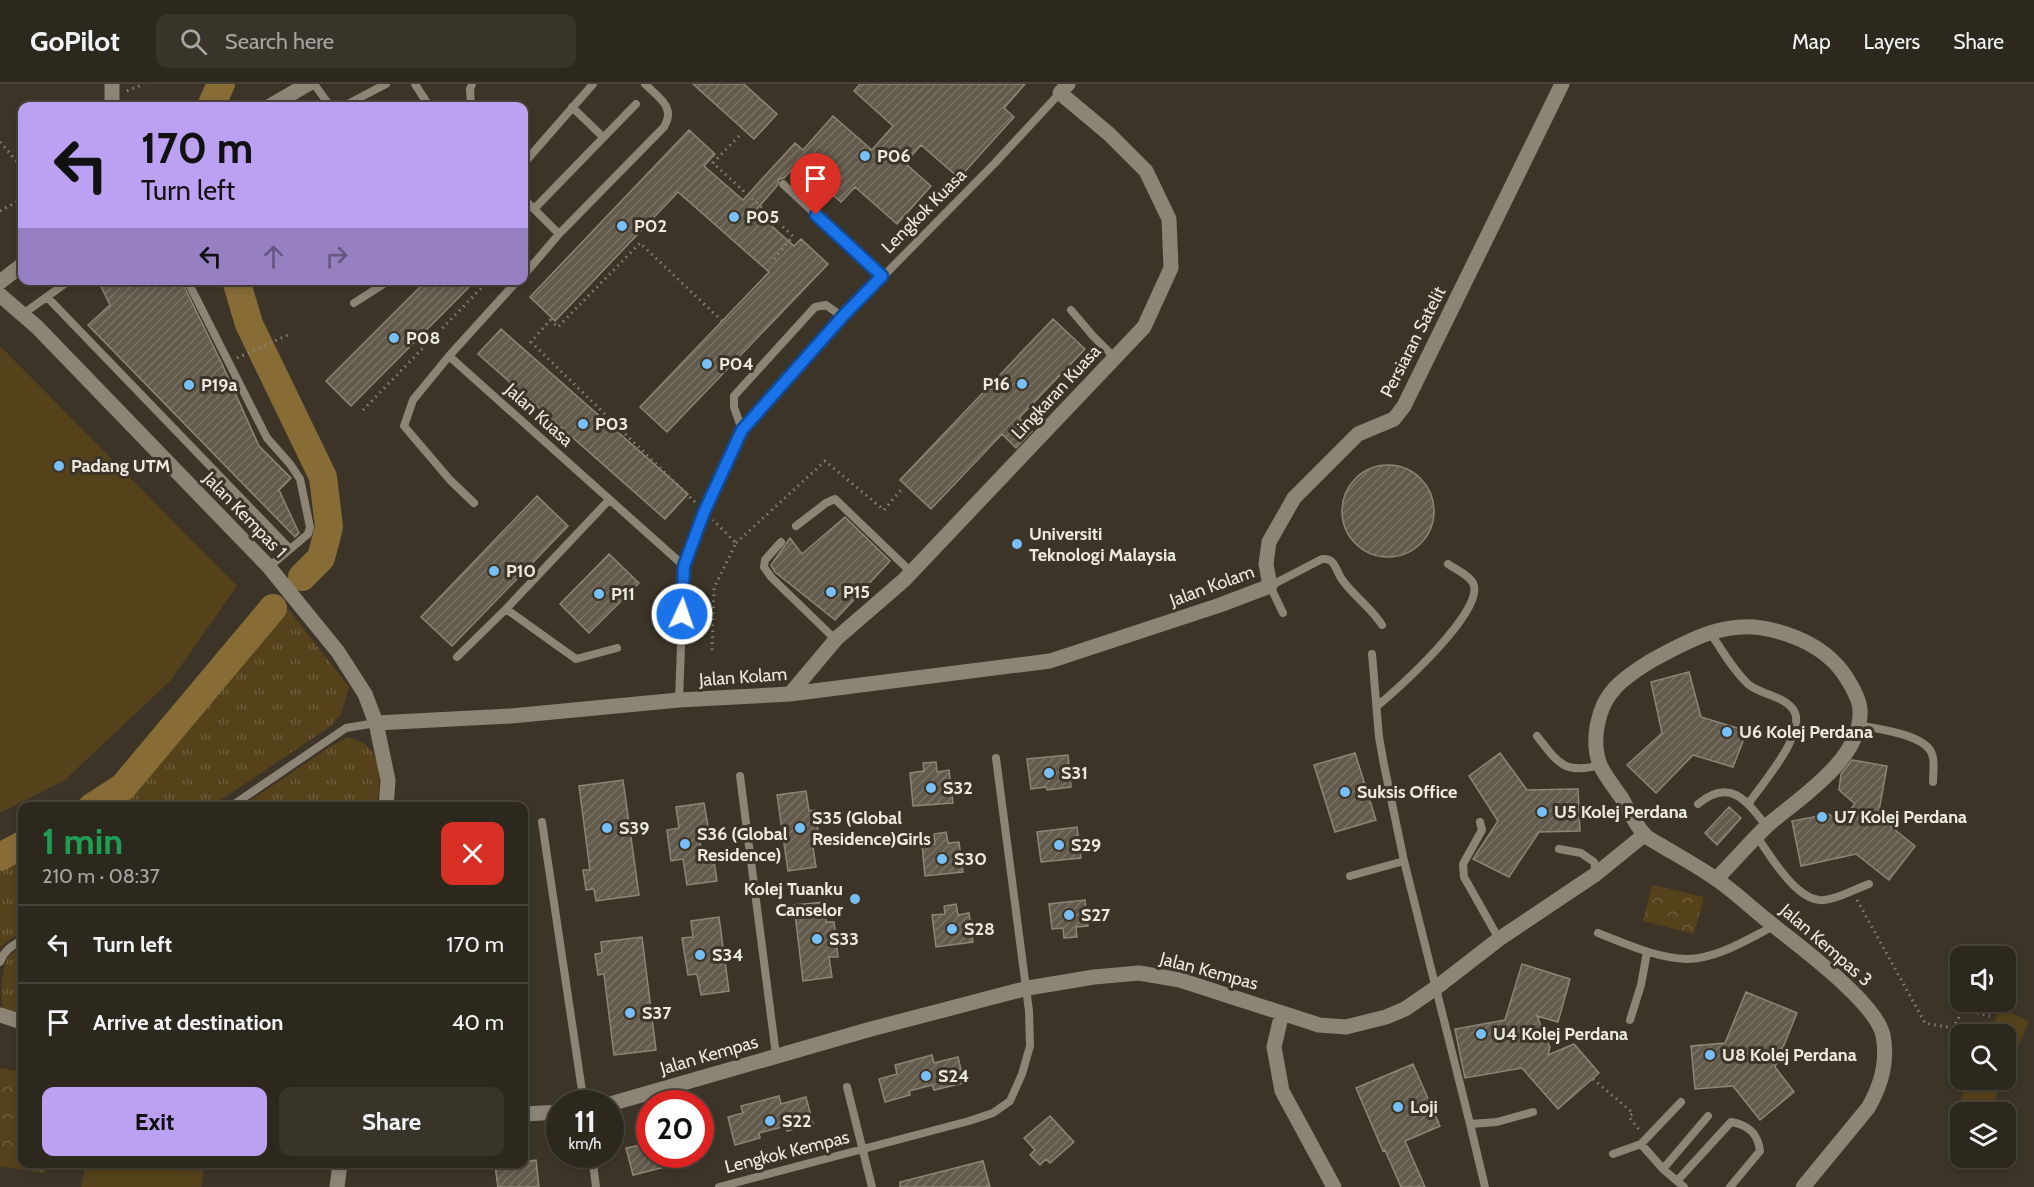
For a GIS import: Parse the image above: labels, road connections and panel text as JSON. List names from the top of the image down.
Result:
{
  "streets": {
    "street": [
      "Persiaran Satelit",
      "Lingkaran Kuasa",
      "Jalan Kempas 1",
      "Jalan Kolam",
      "Jalan Kempas 3",
      "Jalan Kempas"
    ],
    "lane": ["Lengkok Kuasa", "Jalan Kuasa", "Lengkok Kempas"]
  },
  "crossings": [
    ["Lengkok Kuasa", "Lingkaran Kuasa"],
    ["Lengkok Kuasa", "Jalan Kuasa"],
    ["Lengkok Kuasa", "Jalan Kolam"],
    ["Persiaran Satelit", "Jalan Kolam"],
    ["Lingkaran Kuasa", "Jalan Kolam"],
    ["Jalan Kempas 1", "Jalan Kolam"],
    ["Jalan Kempas 3", "Jalan Kempas"],
    ["Jalan Kempas", "Lengkok Kempas"]
  ],
  "places": [
    "P06",
    "P05",
    "P02",
    "P08",
    "P04",
    "P16",
    "P19a",
    "P03",
    "Padang UTM",
    "Universiti Teknologi Malaysia",
    "P10",
    "P15",
    "P11",
    "U6 Kolej Perdana",
    "S31",
    "S32",
    "Suksis Office",
    "U5 Kolej Perdana",
    "U7 Kolej Perdana",
    "S39",
    "S35 (Global Residence)Girls",
    "S36 (Global Residence)",
    "S29",
    "S30",
    "Kolej Tuanku Canselor",
    "S27",
    "S28",
    "S33",
    "S34",
    "S37",
    "U4 Kolej Perdana",
    "U8 Kolej Perdana",
    "S24",
    "Loji",
    "S22"
  ],
  "page": {
    "header": "GoPilot",
    "search": "Search here",
    "nav": ["Map", "Layers", "Share"],
    "turn": ["170 m", "Turn left"],
    "heading": ["1 min", "210 m · 08:37"],
    "list": [
      {
        "name": "Turn left",
        "value": "170 m"
      },
      {
        "name": "Arrive at destination",
        "value": "40 m"
      }
    ],
    "buttons": ["Exit", "Share"],
    "speed": "11 km/h",
    "limit": "20"
  }
}
